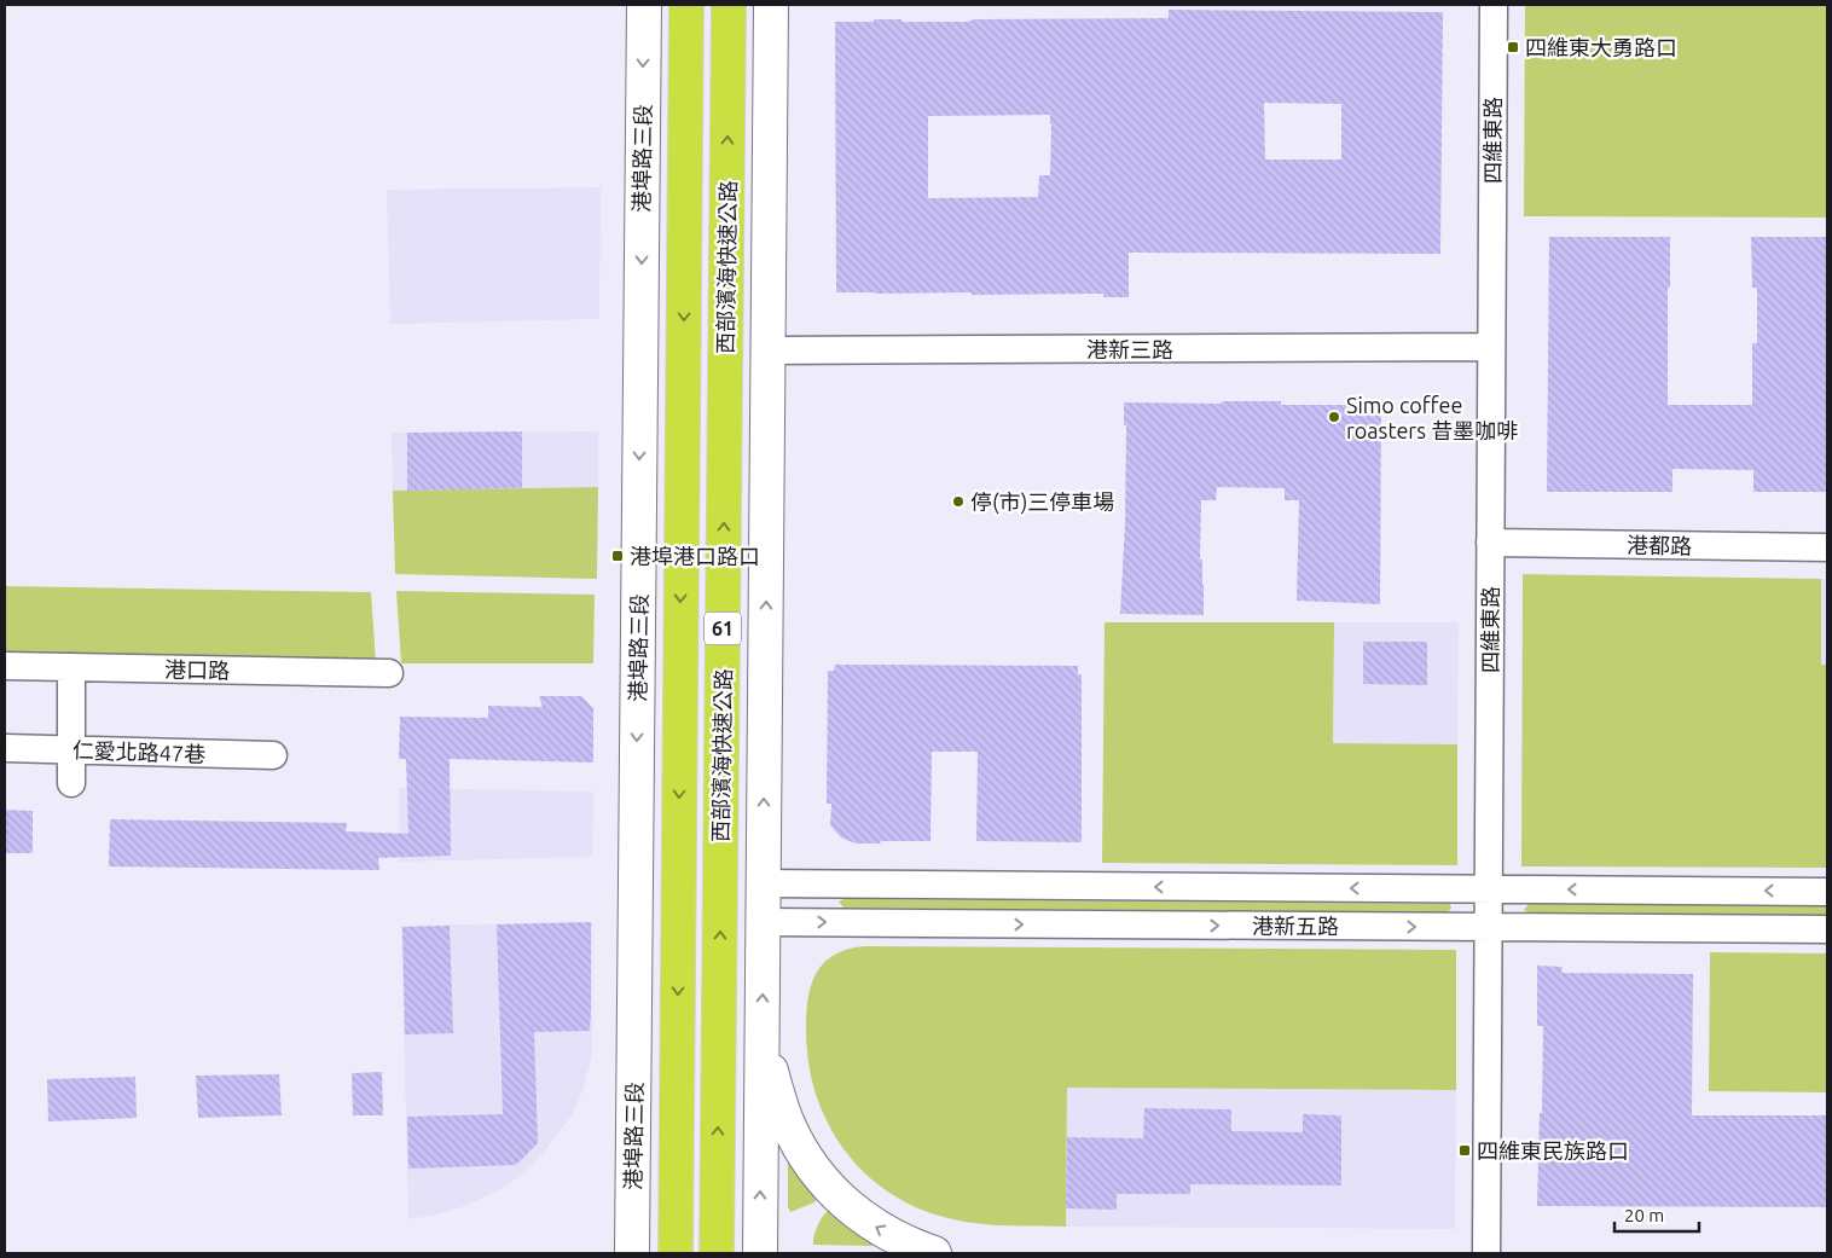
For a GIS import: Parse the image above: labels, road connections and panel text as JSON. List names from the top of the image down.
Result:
{
  "streets": {
    "highway": ["西部濱海快速公路", "61"],
    "street": [
      "四維東路",
      "港埠路三段",
      "港新三路",
      "港都路",
      "港口路",
      "仁愛北路47巷",
      "港新五路"
    ]
  },
  "crossings": [
    ["四維東路", "港新三路"],
    ["四維東路", "港都路"],
    ["四維東路", "港新五路"]
  ],
  "places": {
    "transit": ["四維東大勇路口", "港埠港口路口", "四維東民族路口"],
    "other": ["Simo coffee roasters 昔墨咖啡", "停(市)三停車場"]
  },
  "scale_bar": "20 m"
}
